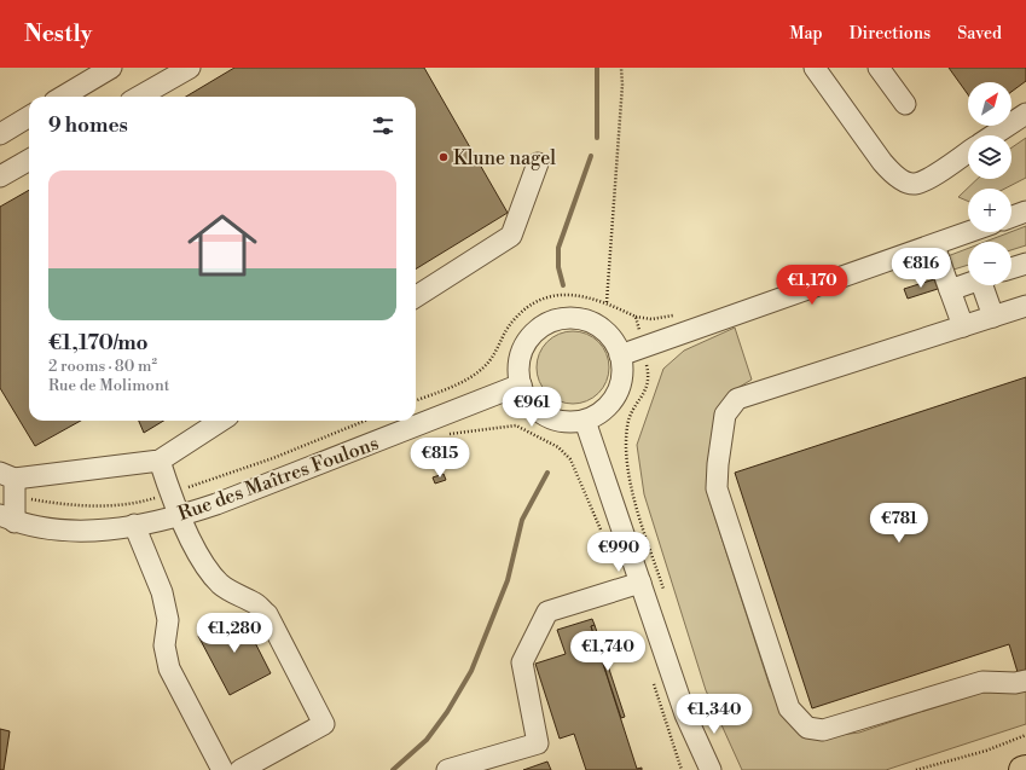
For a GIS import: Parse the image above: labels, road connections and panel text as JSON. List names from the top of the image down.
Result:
{
  "streets": {
    "street": ["Rue des Maîtres Foulons"]
  },
  "places": ["Klune nagel"],
  "north": "top right",
  "page": {
    "header": "Nestly",
    "nav": ["Map", "Directions", "Saved"],
    "map_buttons": ["+", "−"],
    "heading": "9 homes",
    "list": [
      {
        "name": "€1,170/mo",
        "note": "2 rooms · 80 m² · Rue de Molimont"
      }
    ],
    "price": [
      "€816",
      "€1,170",
      "€961",
      "€815",
      "€781",
      "€990",
      "€1,280",
      "€1,740",
      "€1,340"
    ]
  }
}
